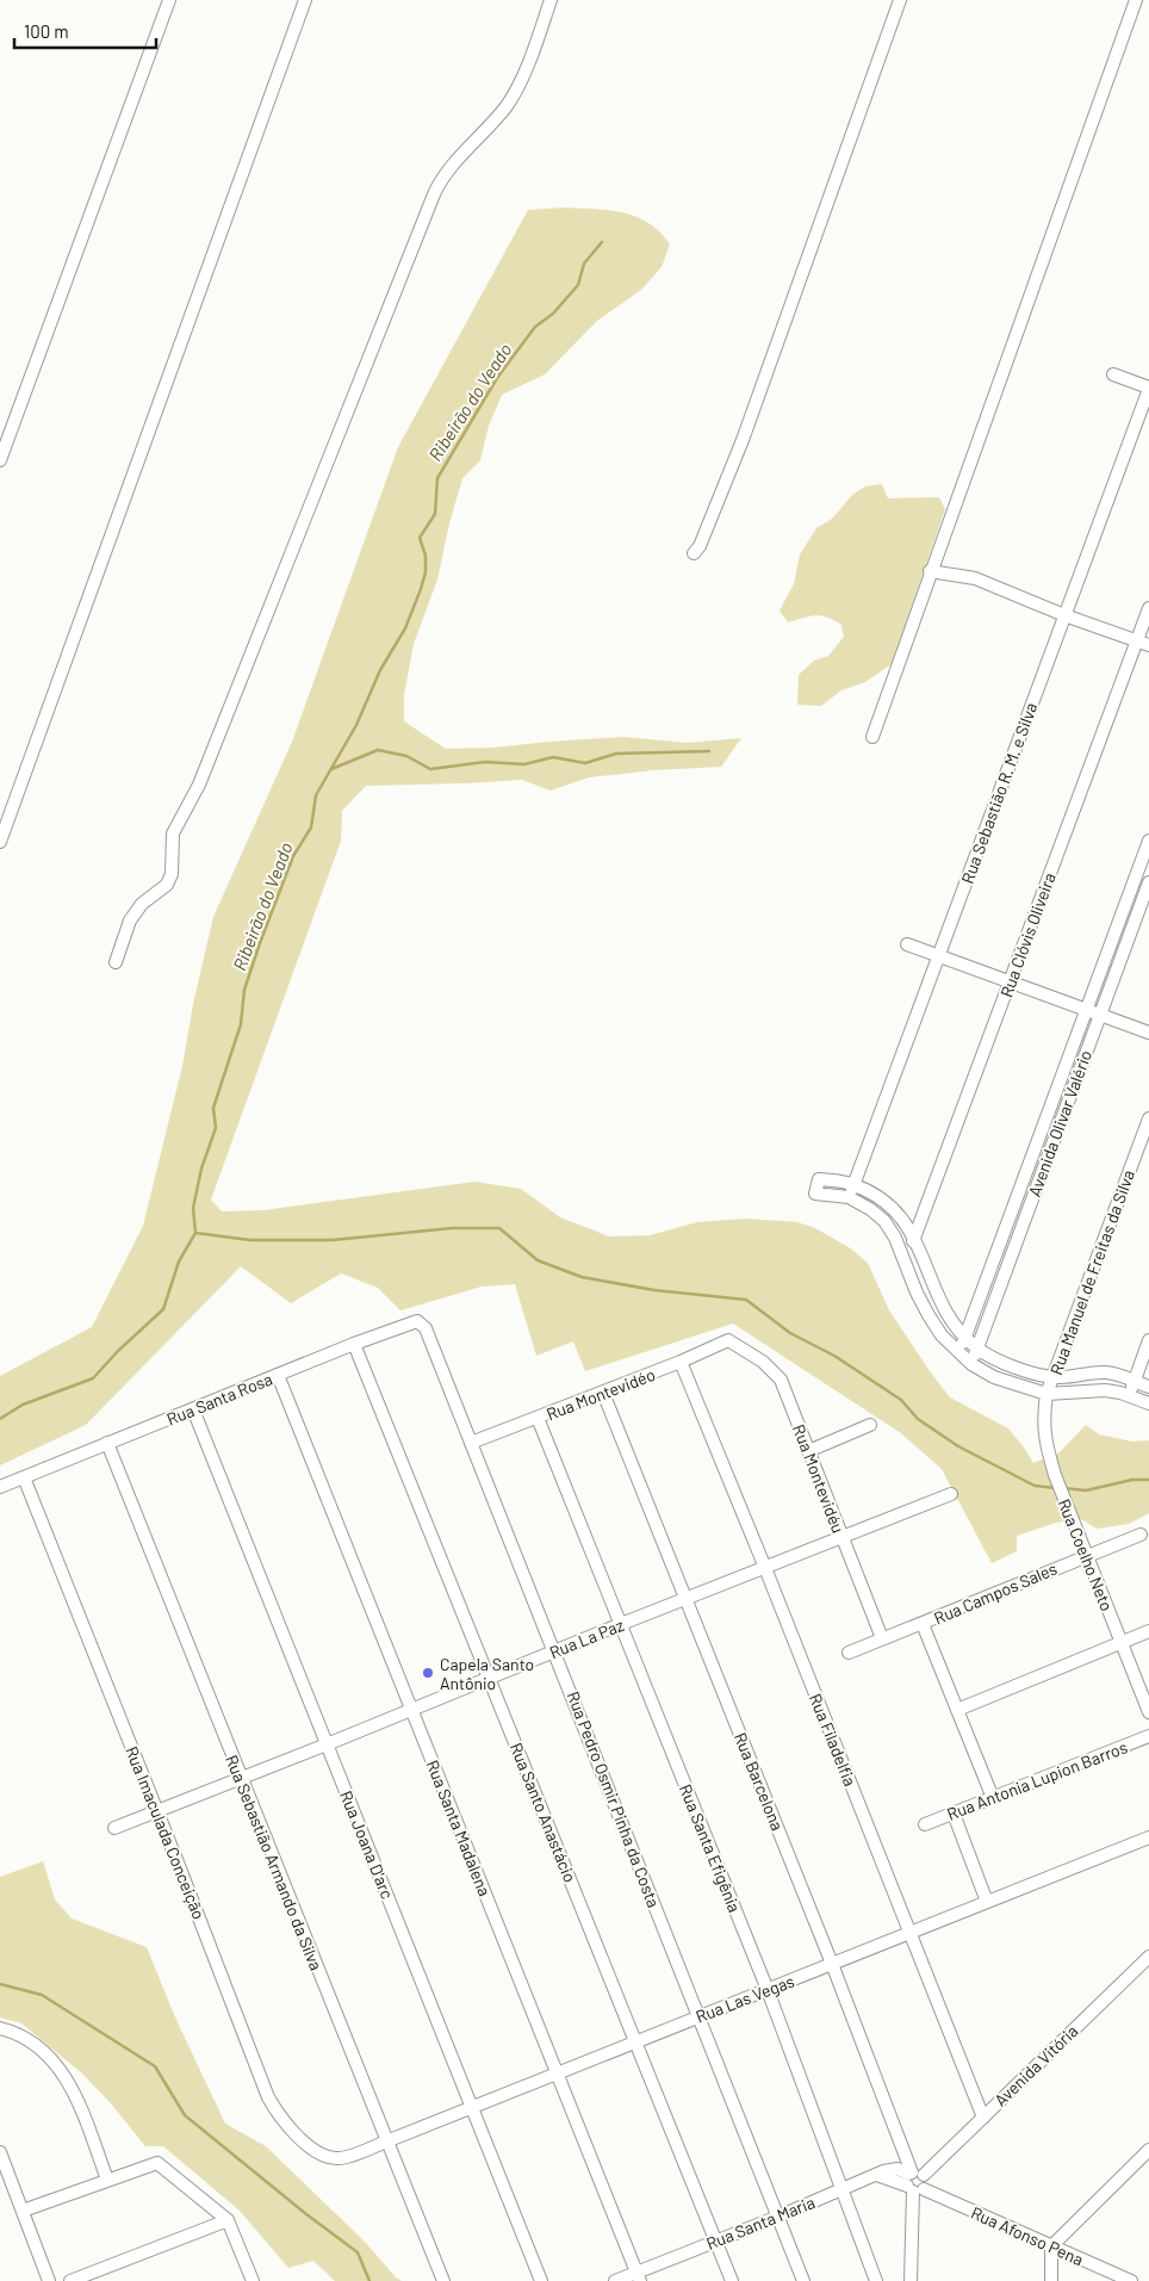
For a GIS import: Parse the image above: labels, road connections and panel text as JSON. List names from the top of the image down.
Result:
{
  "streets": {
    "street": [
      "Rua Sebastião R. M. e Silva",
      "Rua Clóvis Oliveira",
      "Avenida Olivar Valério",
      "Rua Manuel de Freitas da Silva",
      "Rua Montevidéo",
      "Rua Santa Rosa",
      "Rua Montevidéu",
      "Rua Coelho Neto",
      "Rua Campos Sales",
      "Rua La Paz",
      "Rua Filadelfia",
      "Rua Antonia Lupion Barros",
      "Rua Barcelona",
      "Rua Pedro Osmir Pinha da Costa",
      "Rua Santo Anastácio",
      "Rua Santa Madalena",
      "Rua Imaculada Conceição",
      "Rua Joana D'arc",
      "Rua Santa Efigênia",
      "Rua Sebastião Armando da Silva",
      "Rua Las Vegas",
      "Avenida Vitória",
      "Rua Santa Maria",
      "Rua Afonso Pena"
    ]
  },
  "crossings": [
    ["Rua Manuel de Freitas da Silva", "Rua Coelho Neto"],
    ["Rua Montevidéo", "Rua Montevidéu"],
    ["Rua Montevidéo", "Rua Filadelfia"],
    ["Rua Montevidéo", "Rua Barcelona"],
    ["Rua Montevidéo", "Rua Pedro Osmir Pinha da Costa"],
    ["Rua Montevidéo", "Rua Santa Efigênia"],
    ["Rua Santa Rosa", "Rua Pedro Osmir Pinha da Costa"],
    ["Rua Santa Rosa", "Rua Santo Anastácio"],
    ["Rua Santa Rosa", "Rua Santa Madalena"],
    ["Rua Santa Rosa", "Rua Imaculada Conceição"],
    ["Rua Santa Rosa", "Rua Joana D'arc"],
    ["Rua Santa Rosa", "Rua Sebastião Armando da Silva"],
    ["Rua Montevidéu", "Rua Campos Sales"],
    ["Rua Montevidéu", "Rua La Paz"],
    ["Rua Coelho Neto", "Rua Campos Sales"],
    ["Rua La Paz", "Rua Filadelfia"],
    ["Rua La Paz", "Rua Barcelona"],
    ["Rua La Paz", "Rua Pedro Osmir Pinha da Costa"],
    ["Rua La Paz", "Rua Santo Anastácio"],
    ["Rua La Paz", "Rua Santa Madalena"],
    ["Rua La Paz", "Rua Imaculada Conceição"],
    ["Rua La Paz", "Rua Joana D'arc"],
    ["Rua La Paz", "Rua Santa Efigênia"],
    ["Rua La Paz", "Rua Sebastião Armando da Silva"],
    ["Rua Filadelfia", "Rua Las Vegas"],
    ["Rua Filadelfia", "Avenida Vitória"],
    ["Rua Barcelona", "Rua Las Vegas"],
    ["Rua Barcelona", "Avenida Vitória"],
    ["Rua Barcelona", "Rua Santa Maria"],
    ["Rua Barcelona", "Rua Afonso Pena"],
    ["Rua Pedro Osmir Pinha da Costa", "Rua Las Vegas"],
    ["Rua Pedro Osmir Pinha da Costa", "Rua Santa Maria"],
    ["Rua Santo Anastácio", "Rua Las Vegas"],
    ["Rua Santo Anastácio", "Rua Santa Maria"],
    ["Rua Santa Madalena", "Rua Las Vegas"],
    ["Rua Santa Madalena", "Rua Santa Maria"],
    ["Rua Imaculada Conceição", "Rua Las Vegas"],
    ["Rua Joana D'arc", "Rua Las Vegas"],
    ["Rua Santa Efigênia", "Rua Las Vegas"],
    ["Rua Santa Efigênia", "Rua Santa Maria"],
    ["Rua Sebastião Armando da Silva", "Rua Las Vegas"],
    ["Avenida Vitória", "Rua Santa Maria"],
    ["Avenida Vitória", "Rua Afonso Pena"],
    ["Rua Santa Maria", "Rua Afonso Pena"]
  ],
  "water": ["Ribeirão do Veado"],
  "places": ["Capela Santo Antônio"],
  "scale_bar": "100 m"
}
